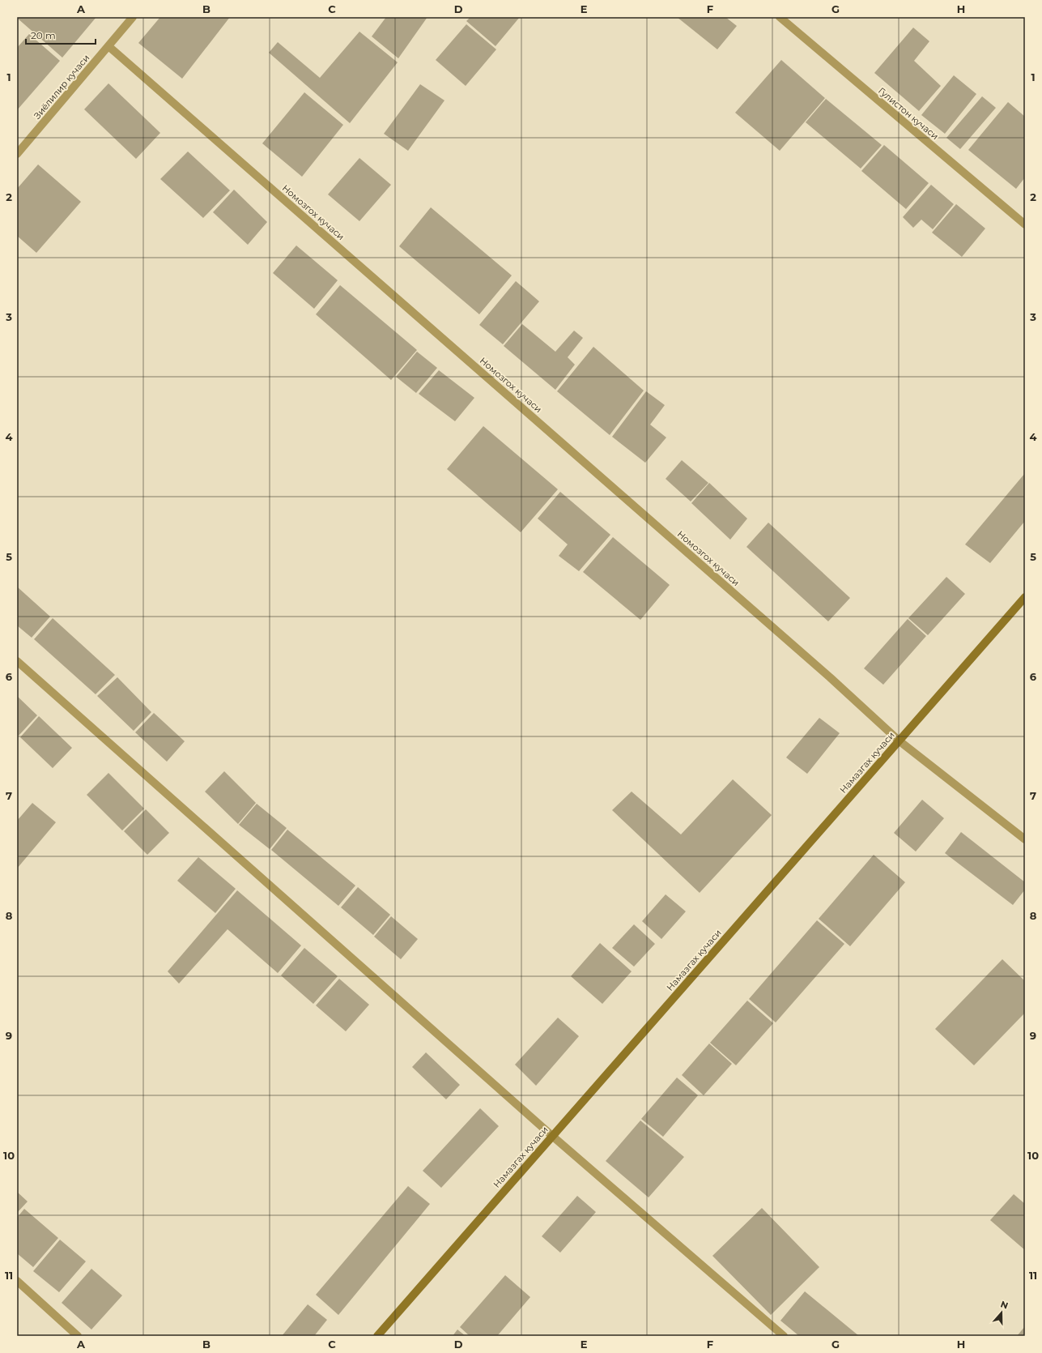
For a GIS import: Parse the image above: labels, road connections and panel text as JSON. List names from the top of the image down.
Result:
{
  "streets": {
    "street": [
      "Зиёлилир кучаси",
      "Гулистон кучаси",
      "Номозгох кучаси",
      "Намазгах кучаси"
    ]
  },
  "crossings": [
    ["Зиёлилир кучаси", "Номозгох кучаси"],
    ["Номозгох кучаси", "Намазгах кучаси"]
  ],
  "scale_bar": "20 m",
  "north": "top",
  "grid": {
    "columns": [
      "A",
      "B",
      "C",
      "D",
      "E",
      "F",
      "G",
      "H"
    ],
    "rows": [
      "1",
      "2",
      "3",
      "4",
      "5",
      "6",
      "7",
      "8",
      "9",
      "10",
      "11"
    ]
  }
}
